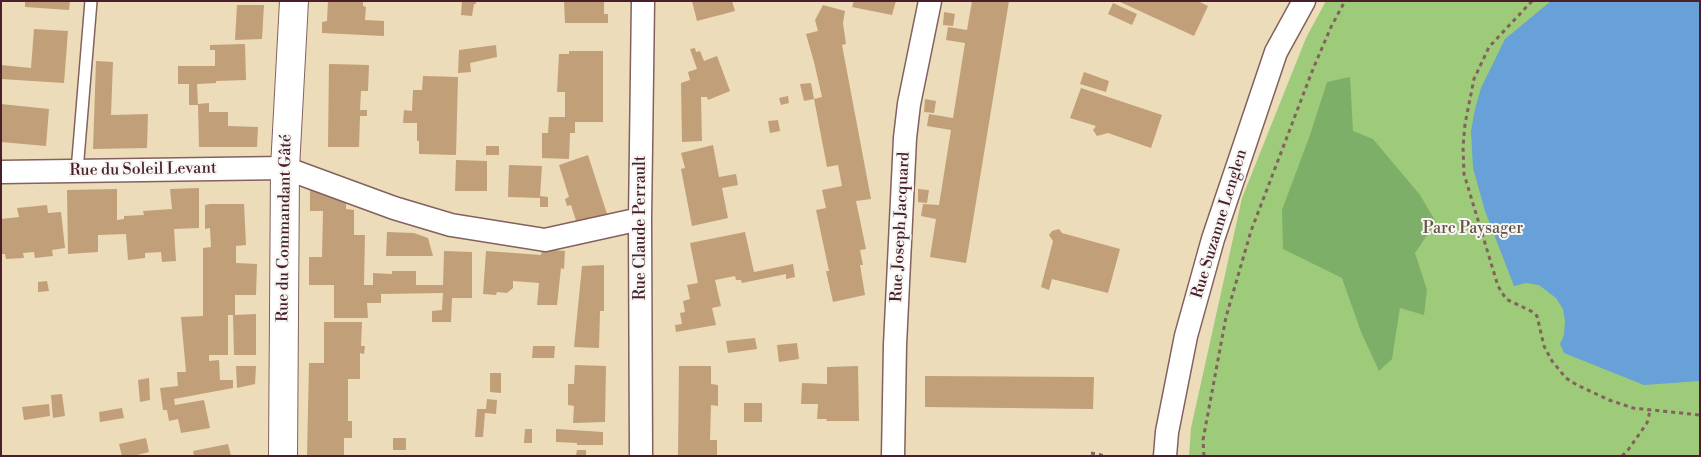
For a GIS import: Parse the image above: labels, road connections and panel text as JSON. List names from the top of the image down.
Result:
{
  "streets": {
    "street": [
      "Rue du Soleil Levant",
      "Rue Suzanne Lenglen",
      "Rue Joseph Jacquard",
      "Rue du Commandant Gâté",
      "Rue Claude Perrault"
    ]
  },
  "crossings": [
    ["Rue du Soleil Levant", "Rue du Commandant Gâté"]
  ],
  "parks": ["Parc Paysager"]
}
